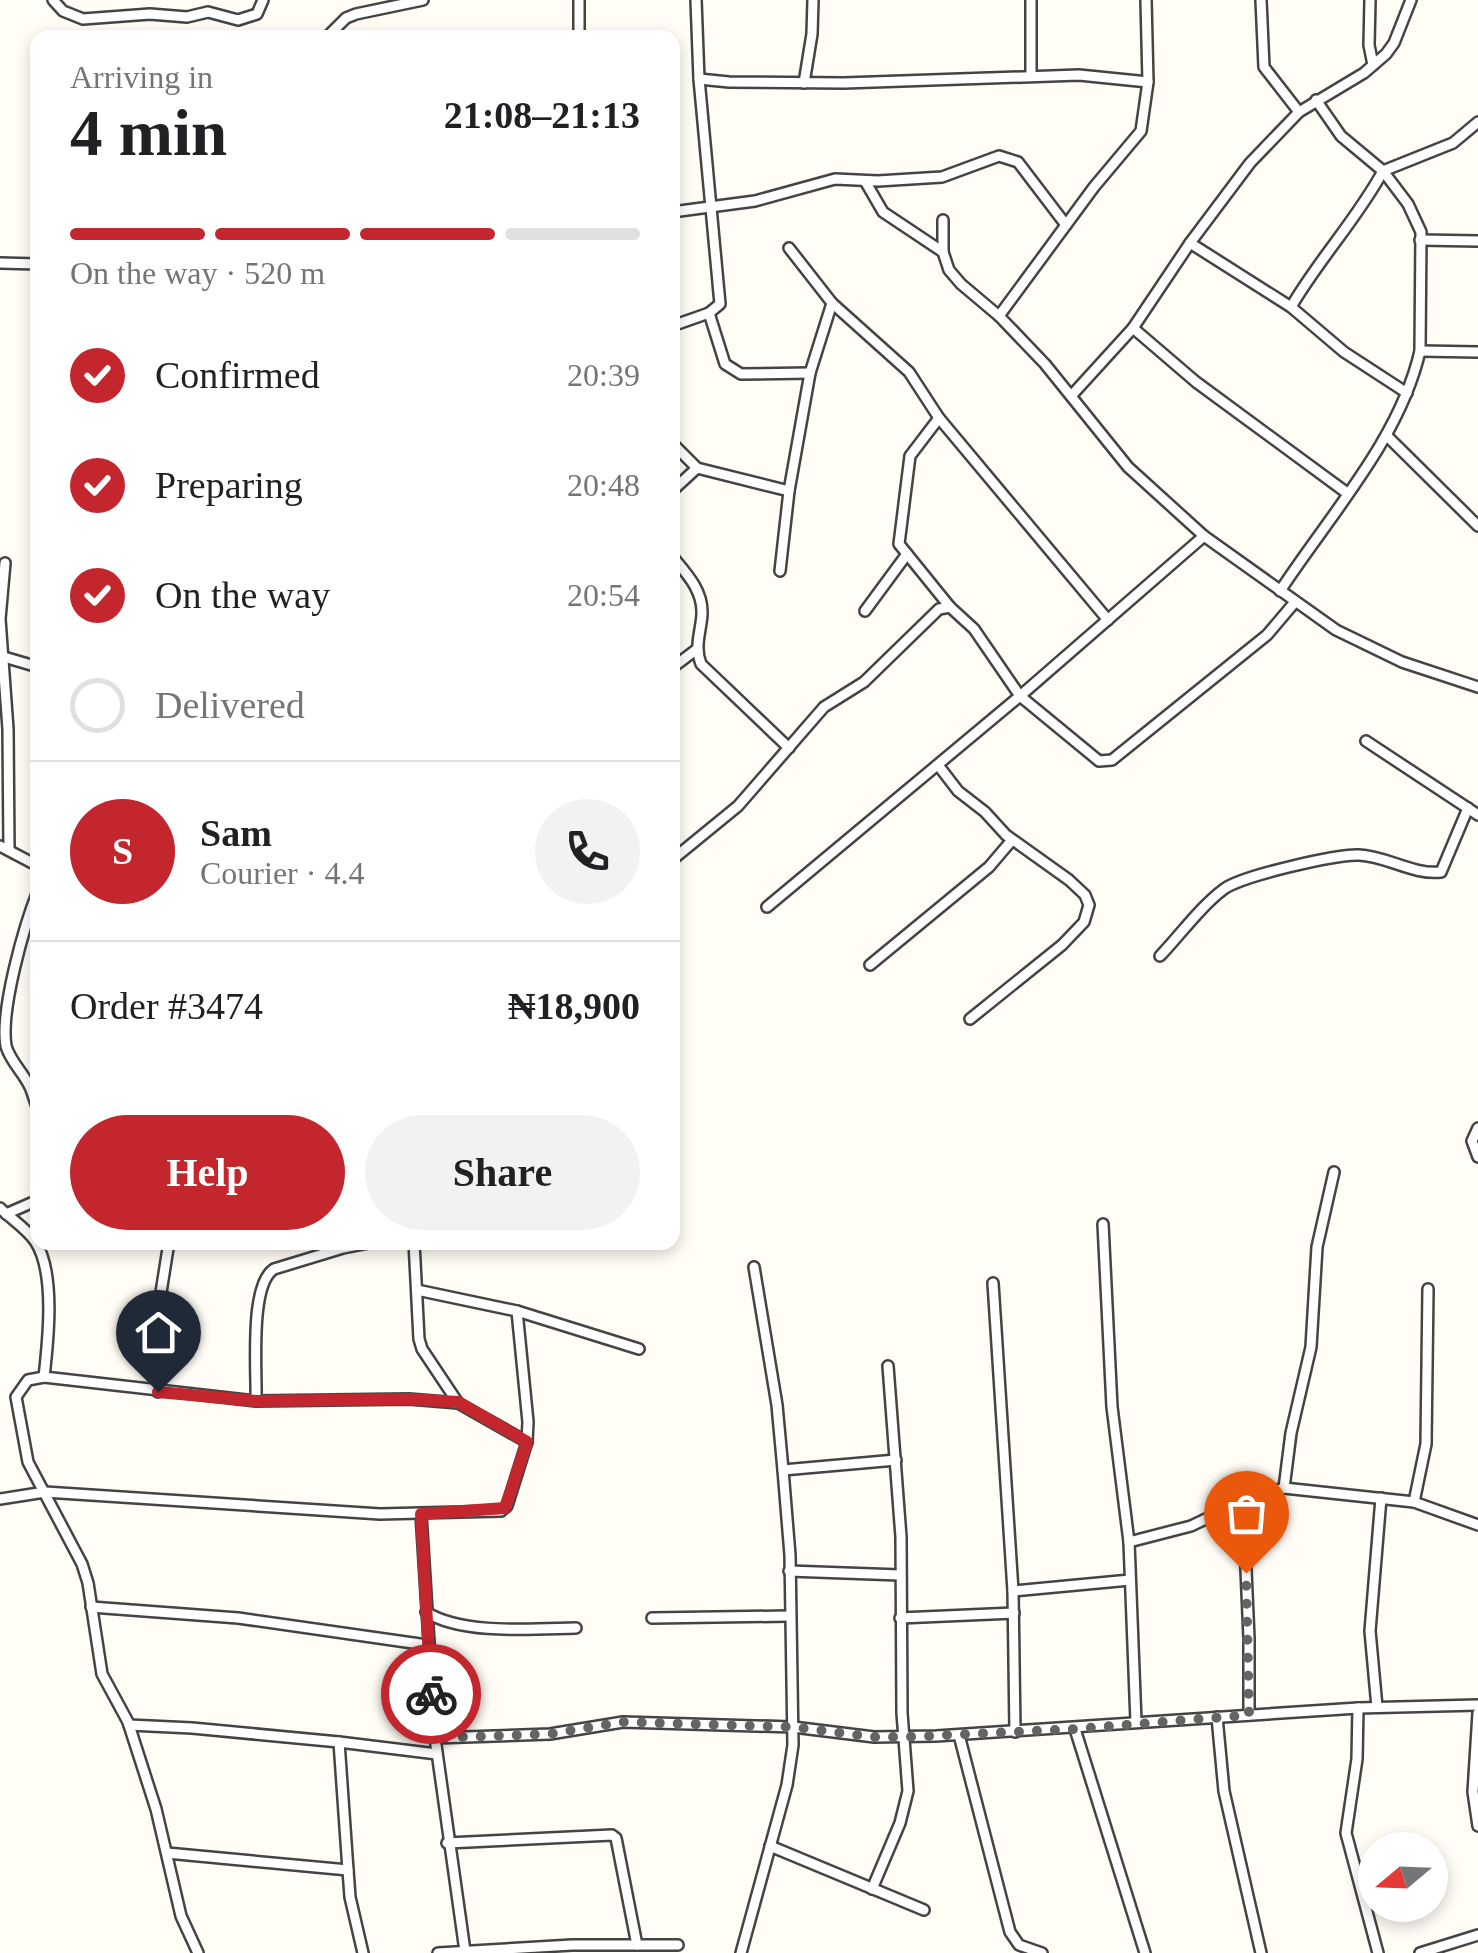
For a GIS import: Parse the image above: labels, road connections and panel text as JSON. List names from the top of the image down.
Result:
{
  "north": "left",
  "page": {
    "heading": ["4 min", "Arriving in", "21:08–21:13"],
    "panel": [
      "Sam",
      "Courier · 4.4",
      "Order #3474",
      "₦18,900"
    ],
    "bar": "On the way · 520 m",
    "list": [
      ["Confirmed", "20:39"],
      ["Preparing", "20:48"],
      ["On the way", "20:54"],
      "Delivered"
    ],
    "round": "S",
    "buttons": ["Help", "Share"]
  }
}
